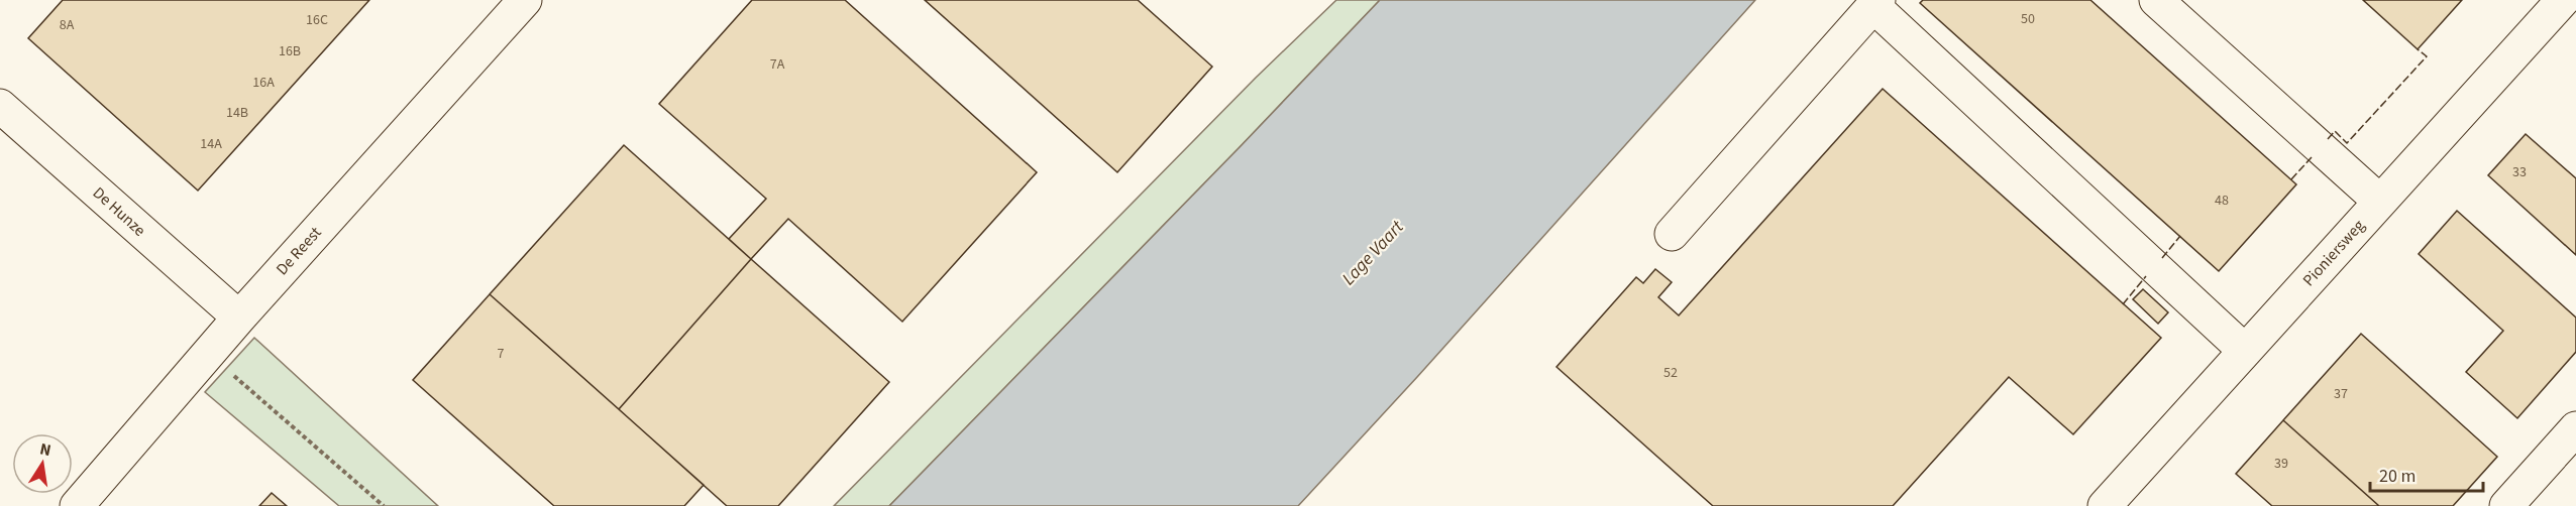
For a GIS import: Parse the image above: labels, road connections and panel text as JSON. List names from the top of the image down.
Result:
{
  "streets": {
    "street": ["De Hunze", "De Reest", "Pioniersweg"]
  },
  "crossings": [
    ["De Hunze", "De Reest"]
  ],
  "water": ["Lage Vaart"],
  "house_numbers": [
    "50",
    "16C",
    "8A",
    "16B",
    "7A",
    "16A",
    "14B",
    "14A",
    "33",
    "48",
    "7",
    "52",
    "37",
    "39"
  ],
  "scale_bar": "20 m",
  "north": "top"
}
